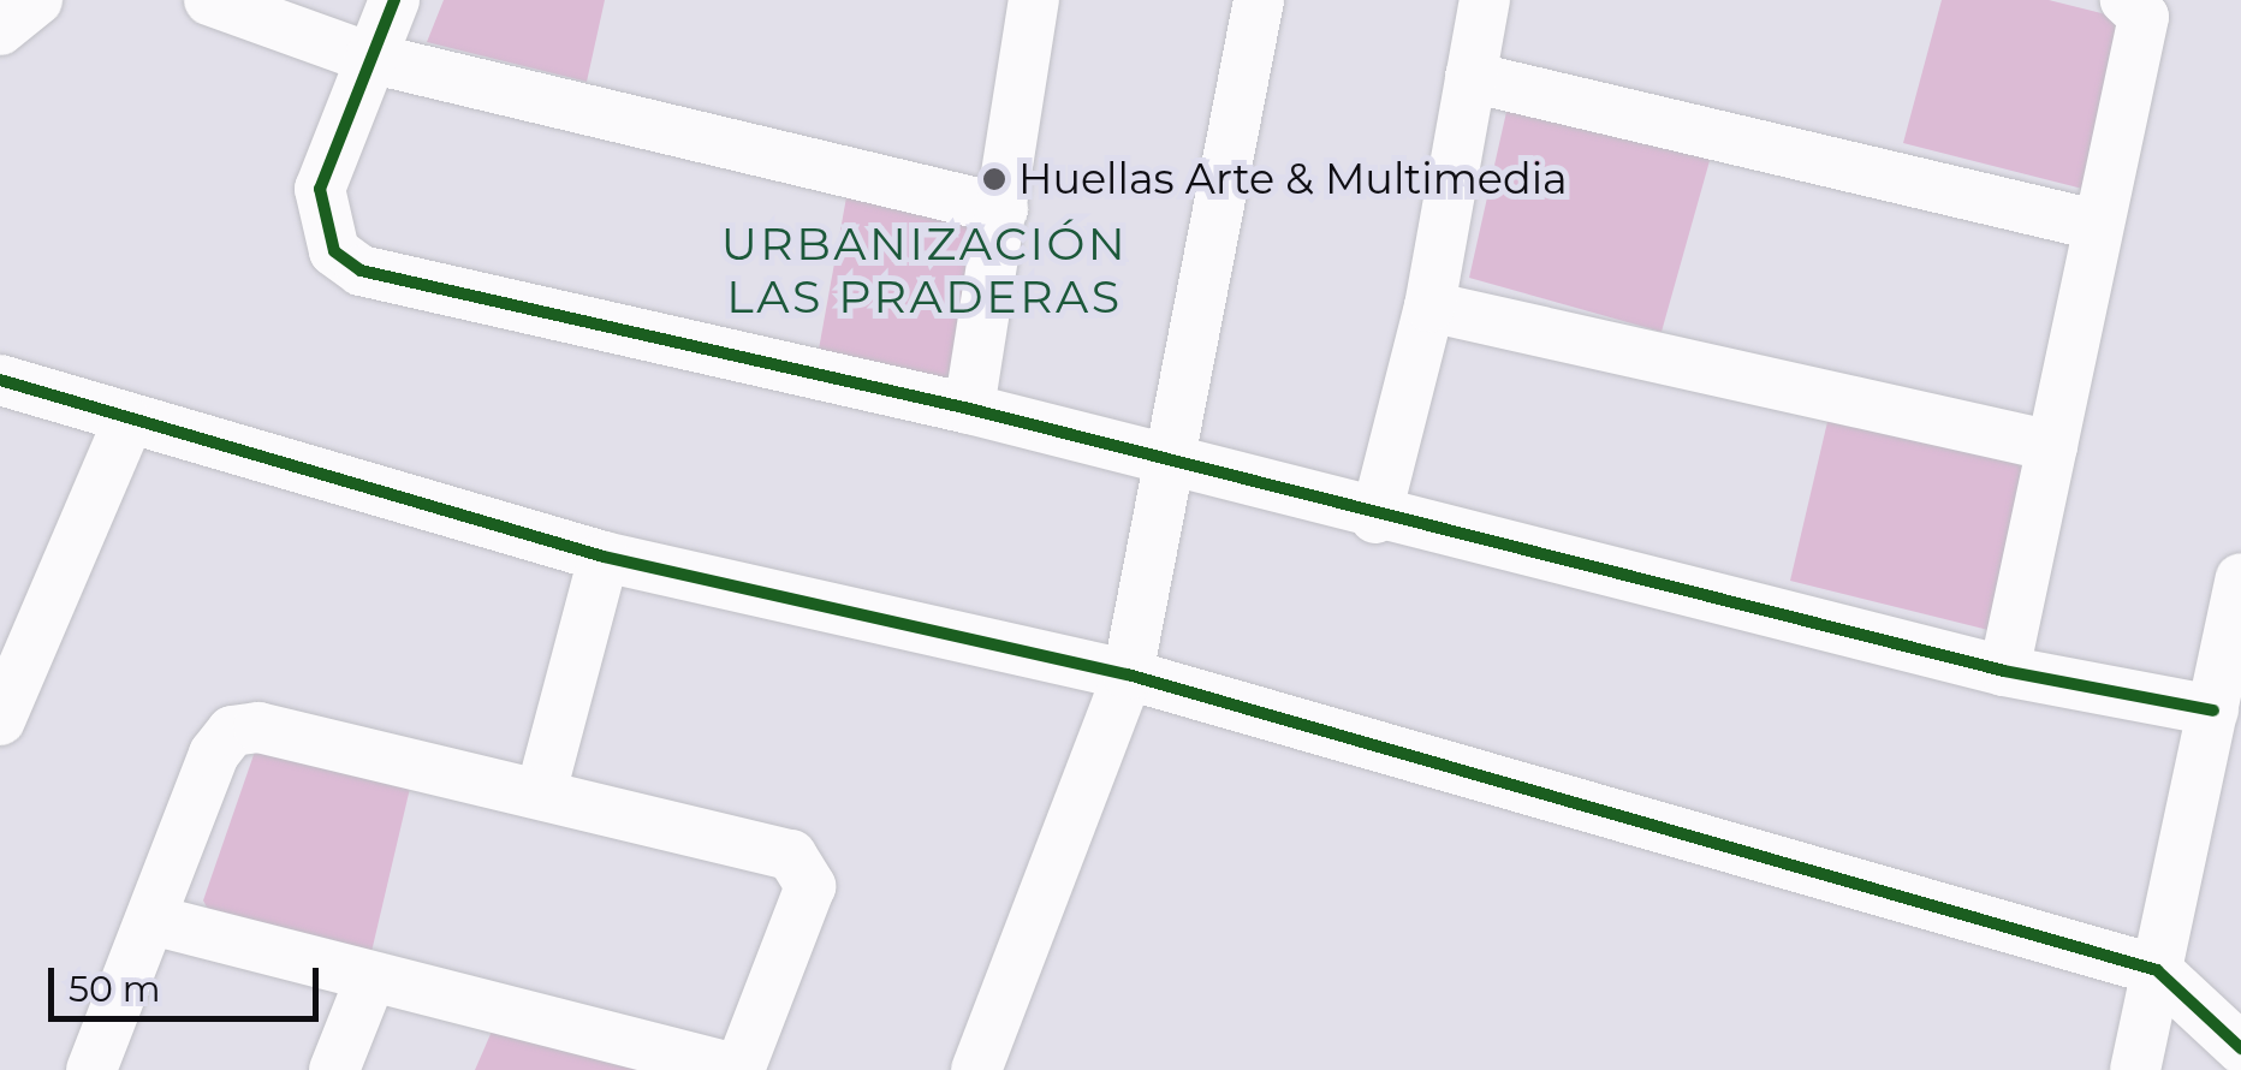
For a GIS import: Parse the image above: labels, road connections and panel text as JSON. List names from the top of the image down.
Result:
{
  "districts": ["URBANIZACIÓN LAS PRADERAS"],
  "places": ["Huellas Arte & Multimedia"],
  "scale_bar": "50 m"
}
